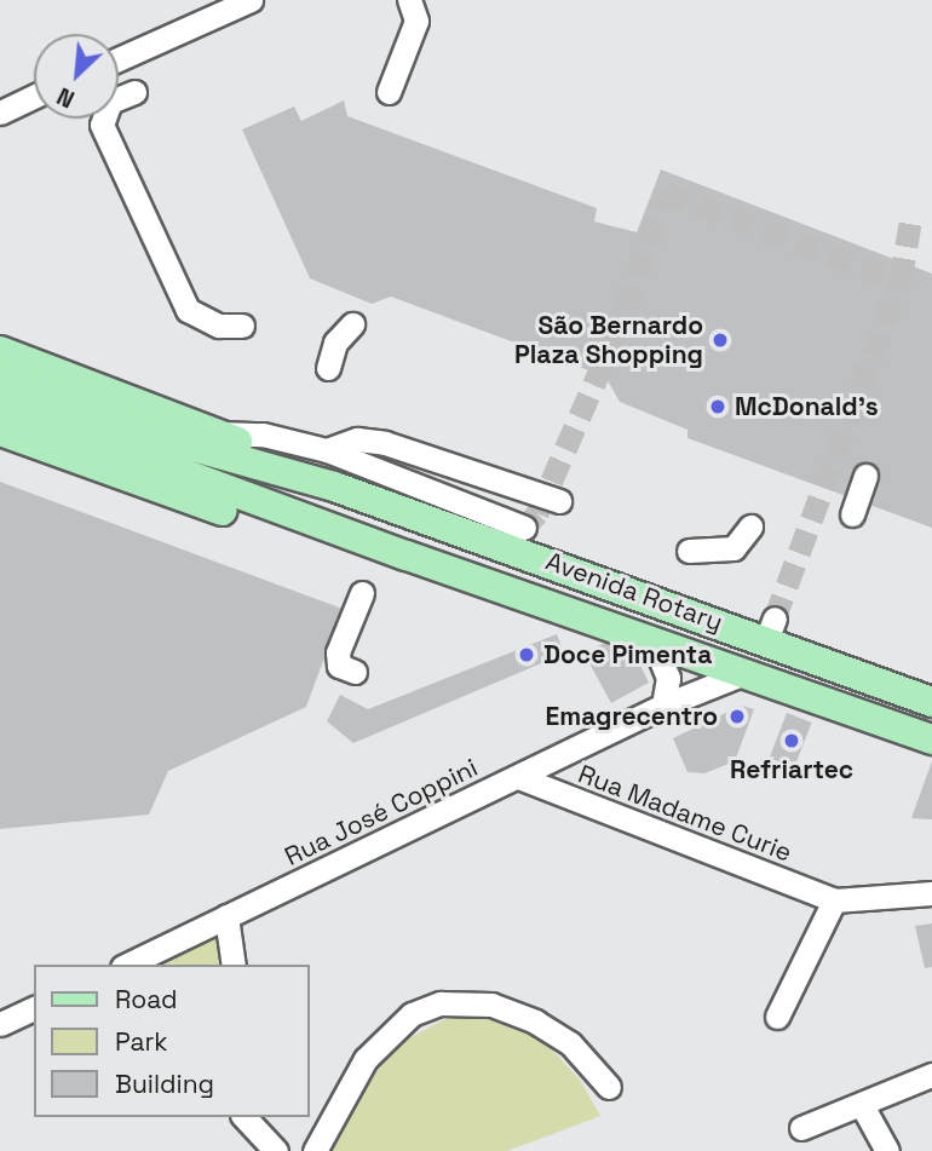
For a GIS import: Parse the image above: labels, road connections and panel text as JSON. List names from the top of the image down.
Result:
{
  "streets": {
    "main road": ["Avenida Rotary"],
    "street": ["Rua José Coppini", "Rua Madame Curie"]
  },
  "crossings": [
    ["Avenida Rotary", "Rua José Coppini"],
    ["Rua José Coppini", "Rua Madame Curie"]
  ],
  "places": [
    "São Bernardo Plaza Shopping",
    "McDonald's",
    "Doce Pimenta",
    "Emagrecentro",
    "Refriartec"
  ],
  "legend": ["Road", "Park", "Building"],
  "north": "bottom left"
}
